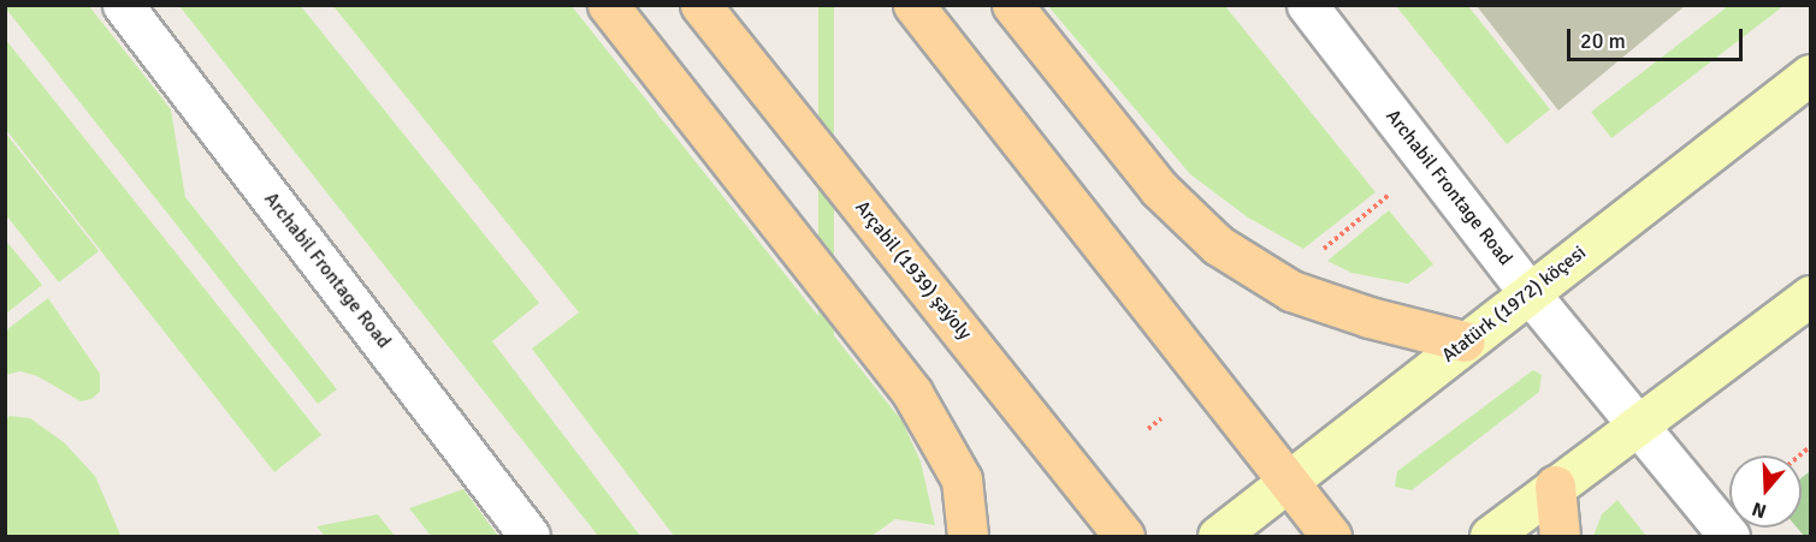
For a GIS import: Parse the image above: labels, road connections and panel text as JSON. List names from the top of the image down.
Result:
{
  "streets": {
    "main road": ["Arçabil (1939) şaýoly", "Atatürk (1972) köçesi"],
    "street": ["Archabil Frontage Road"]
  },
  "crossings": [
    ["Archabil Frontage Road", "Atatürk (1972) köçesi"]
  ],
  "scale_bar": "20 m",
  "north": "bottom"
}
